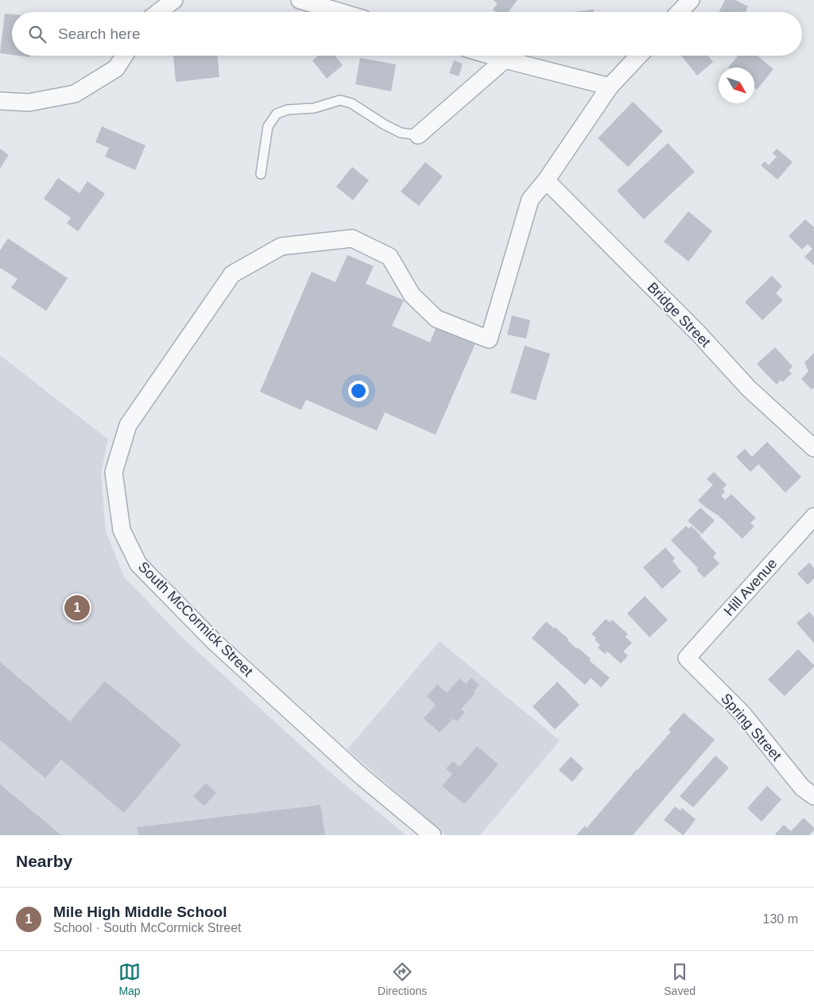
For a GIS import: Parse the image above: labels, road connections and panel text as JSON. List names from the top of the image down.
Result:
{
  "streets": {
    "street": [
      "Bridge Street",
      "Hill Avenue",
      "South McCormick Street",
      "Spring Street"
    ]
  },
  "crossings": [
    ["Bridge Street", "South McCormick Street"],
    ["Hill Avenue", "Spring Street"]
  ],
  "north": "bottom right",
  "page": {
    "search": "Search here",
    "pins": "1",
    "heading": "Nearby",
    "list": [
      {
        "mark": "1",
        "name": "Mile High Middle School",
        "note": "School · South McCormick Street",
        "value": "130 m"
      }
    ],
    "nav": ["Map", "Directions", "Saved"]
  }
}
